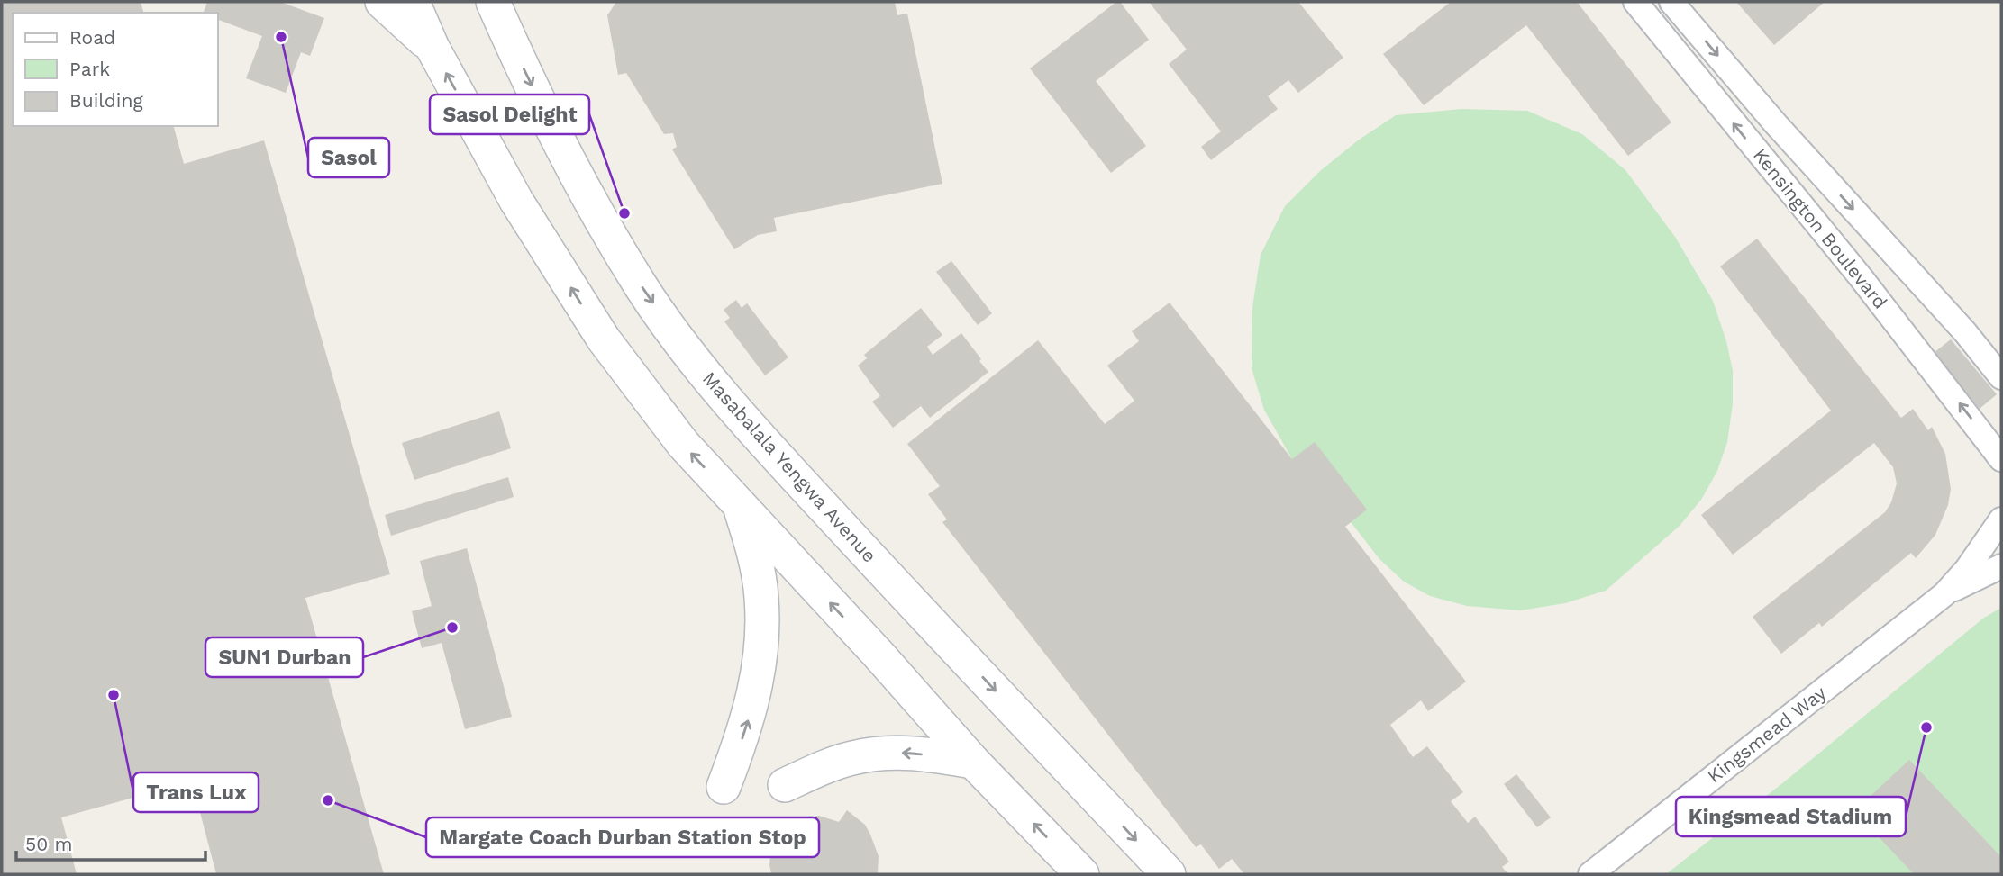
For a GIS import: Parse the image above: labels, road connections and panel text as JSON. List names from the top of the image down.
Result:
{
  "streets": {
    "main road": ["Masabalala Yengwa Avenue"],
    "street": ["Kensington Boulevard", "Kingsmead Way"]
  },
  "places": [
    "Sasol",
    "Sasol Delight",
    "SUN1 Durban",
    "Trans Lux",
    "Kingsmead Stadium",
    "Margate Coach Durban Station Stop"
  ],
  "legend": ["Road", "Park", "Building"],
  "scale_bar": "50 m"
}
